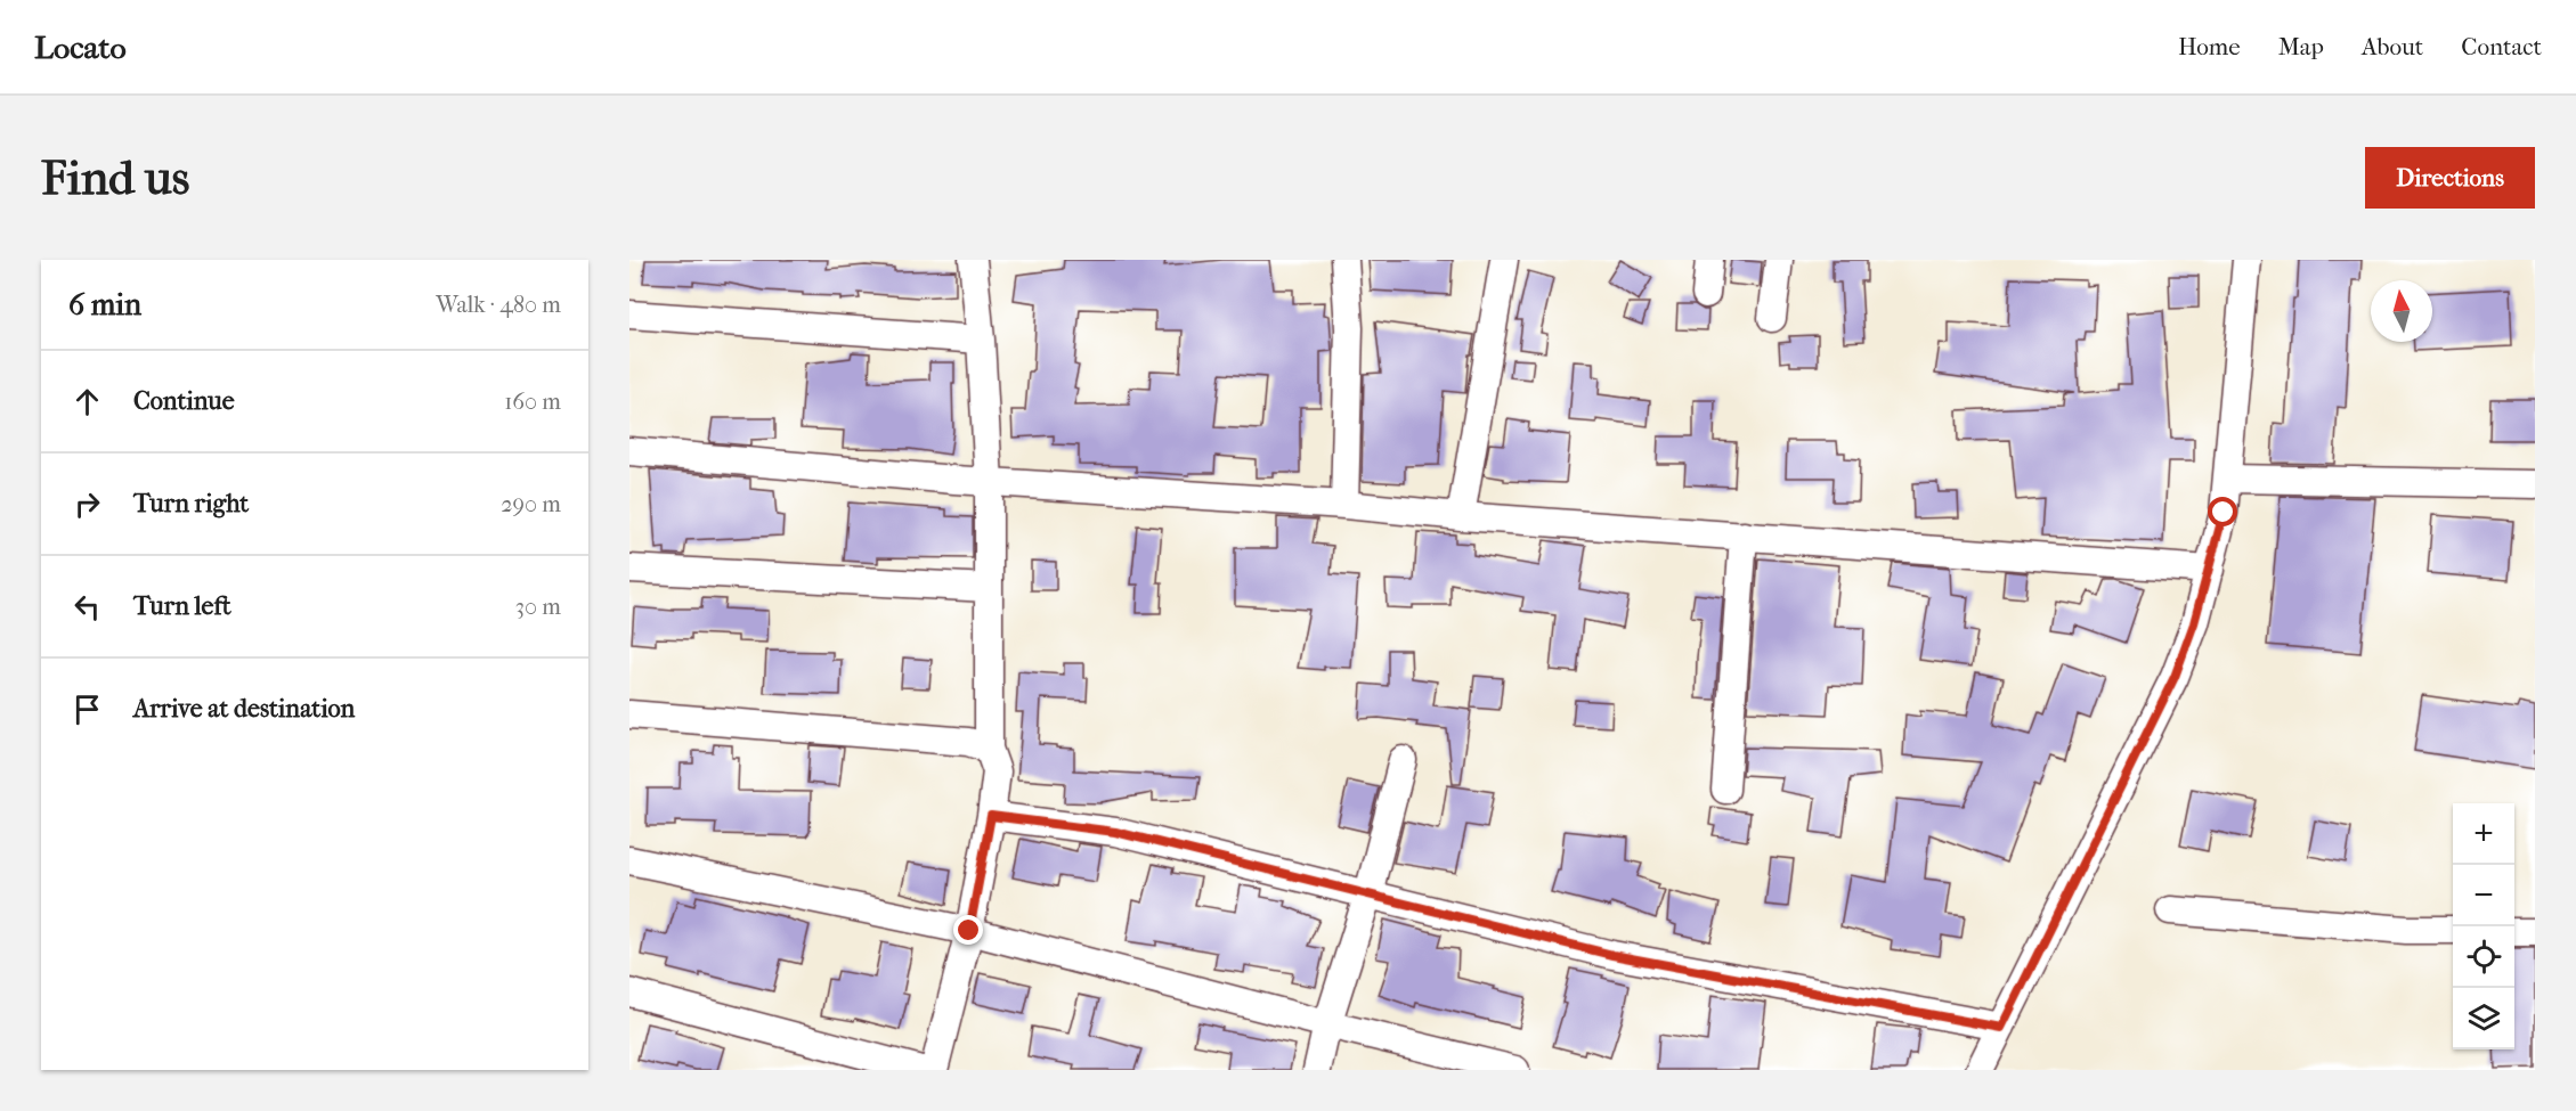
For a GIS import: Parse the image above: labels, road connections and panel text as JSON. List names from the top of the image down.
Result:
{
  "north": "top",
  "page": {
    "header": "Locato",
    "nav": [
      "Home",
      "Map",
      "About",
      "Contact"
    ],
    "buttons": "Directions",
    "title": "Find us",
    "heading": ["6 min", "Walk · 480 m"],
    "list": [
      ["Continue", "160 m"],
      ["Turn right", "290 m"],
      ["Turn left", "30 m"],
      "Arrive at destination"
    ],
    "map_buttons": ["+", "−"]
  }
}
